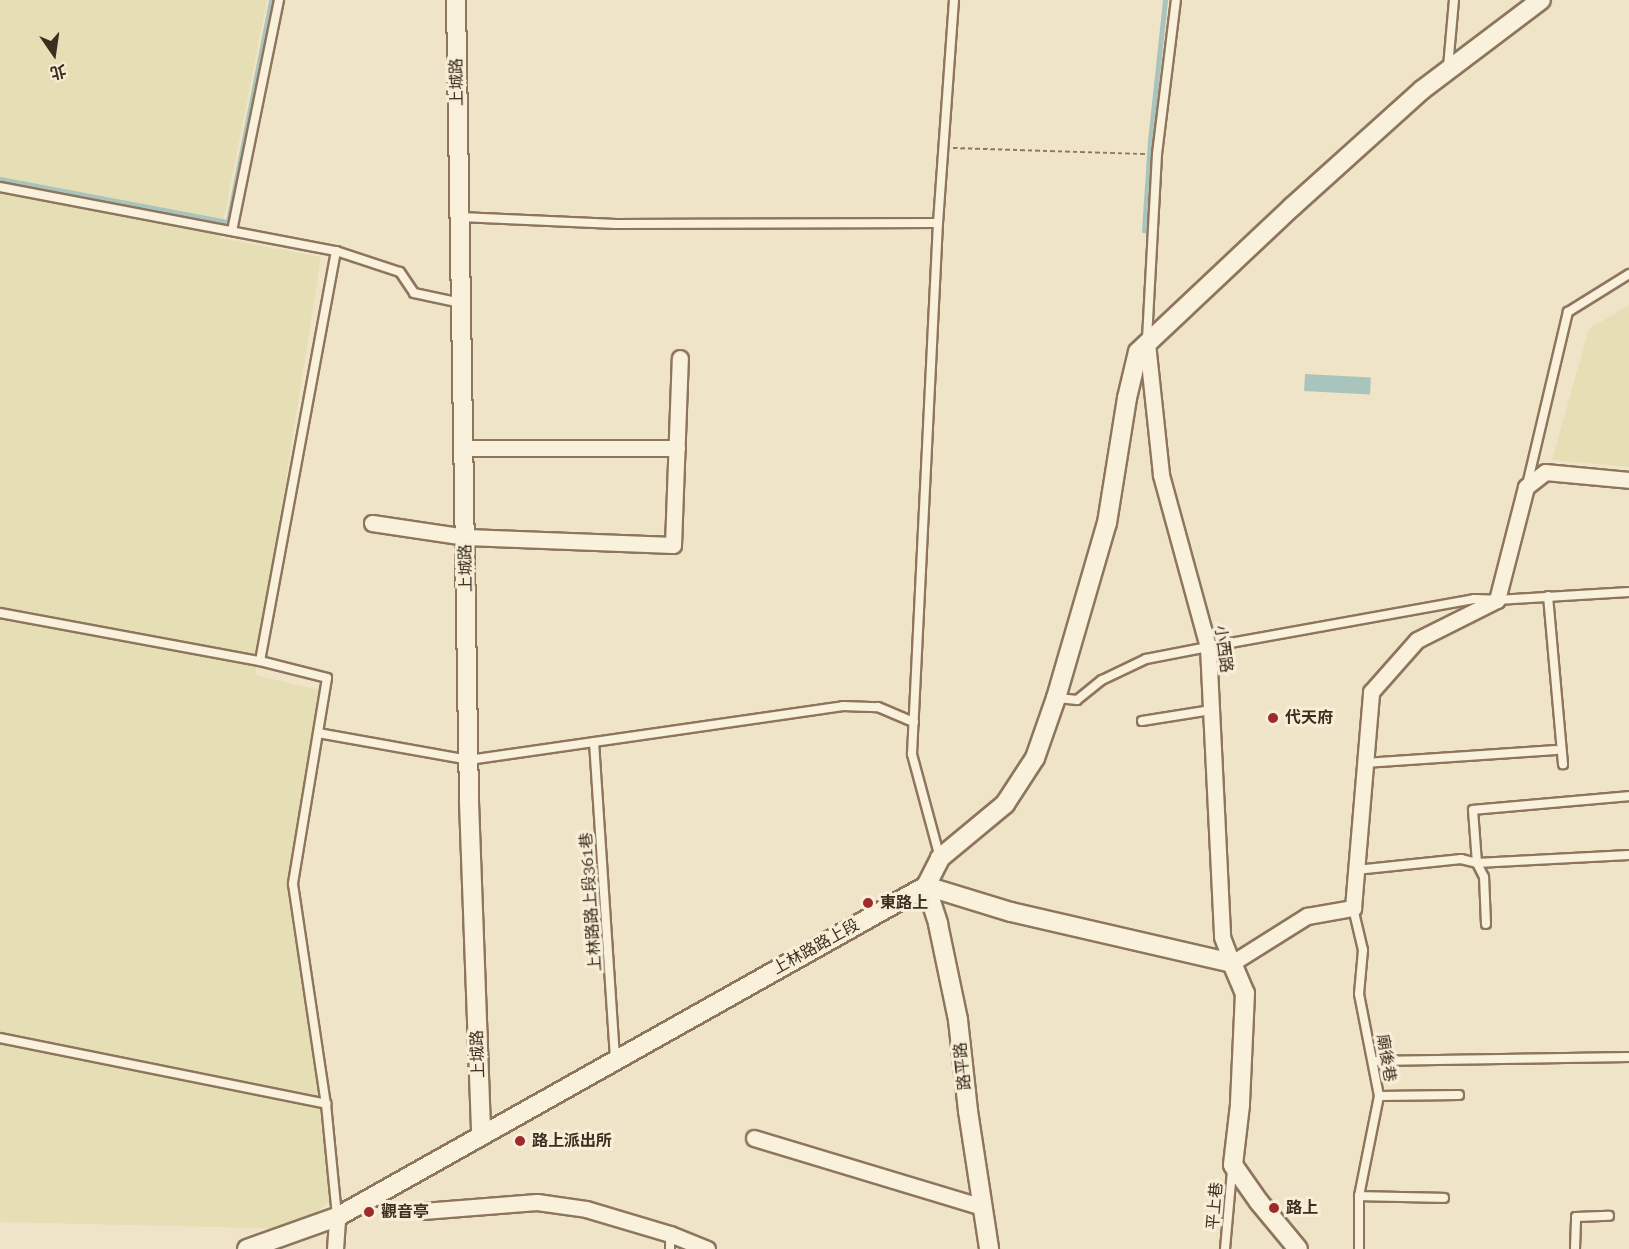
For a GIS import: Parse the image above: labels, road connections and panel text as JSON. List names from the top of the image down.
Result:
{
  "streets": {
    "street": [
      "上城路",
      "小西路",
      "上林路路上段",
      "路平路"
    ],
    "lane": ["上林路路上段361巷", "廟後巷", "平上巷"]
  },
  "crossings": [
    ["上城路", "上林路路上段"],
    ["上林路路上段361巷", "上林路路上段"],
    ["上林路路上段", "路平路"]
  ],
  "places": [
    "代天府",
    "東路上",
    "路上派出所",
    "路上",
    "觀音亭"
  ],
  "north": "bottom"
}
